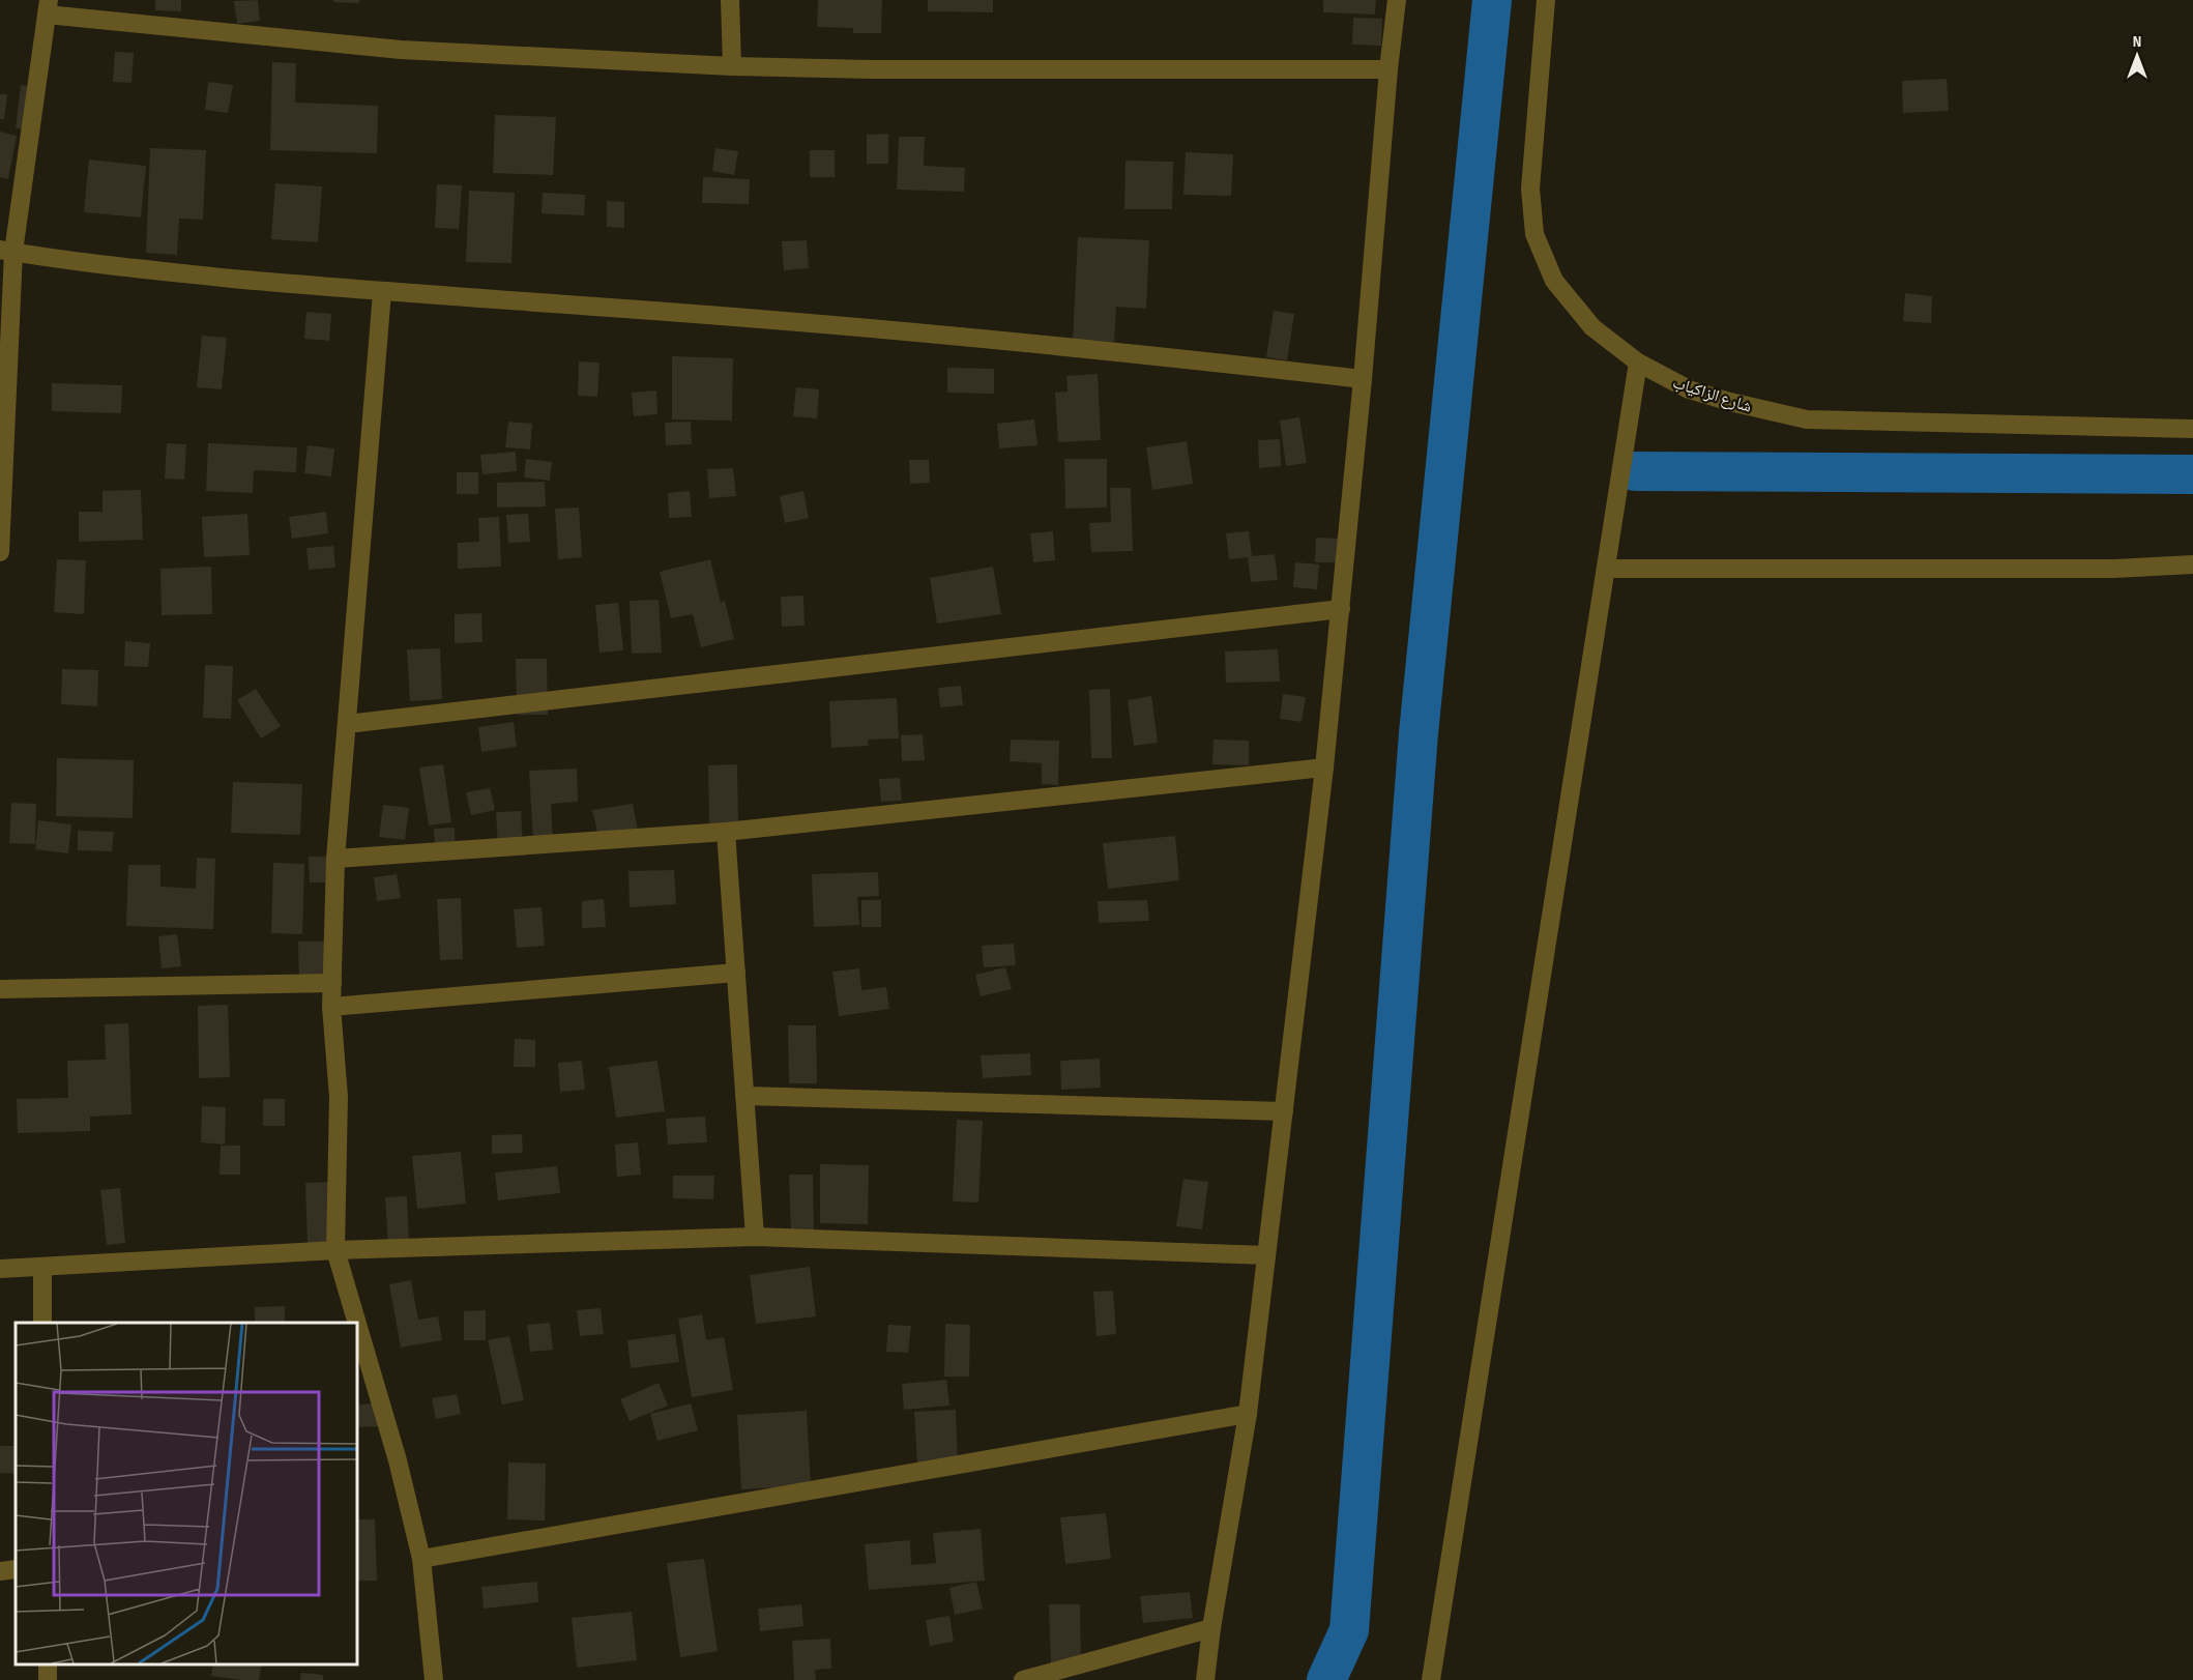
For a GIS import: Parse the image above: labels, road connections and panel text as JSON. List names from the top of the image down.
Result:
{
  "streets": {
    "street": ["شارع الزاكياب"]
  },
  "north": "top"
}
